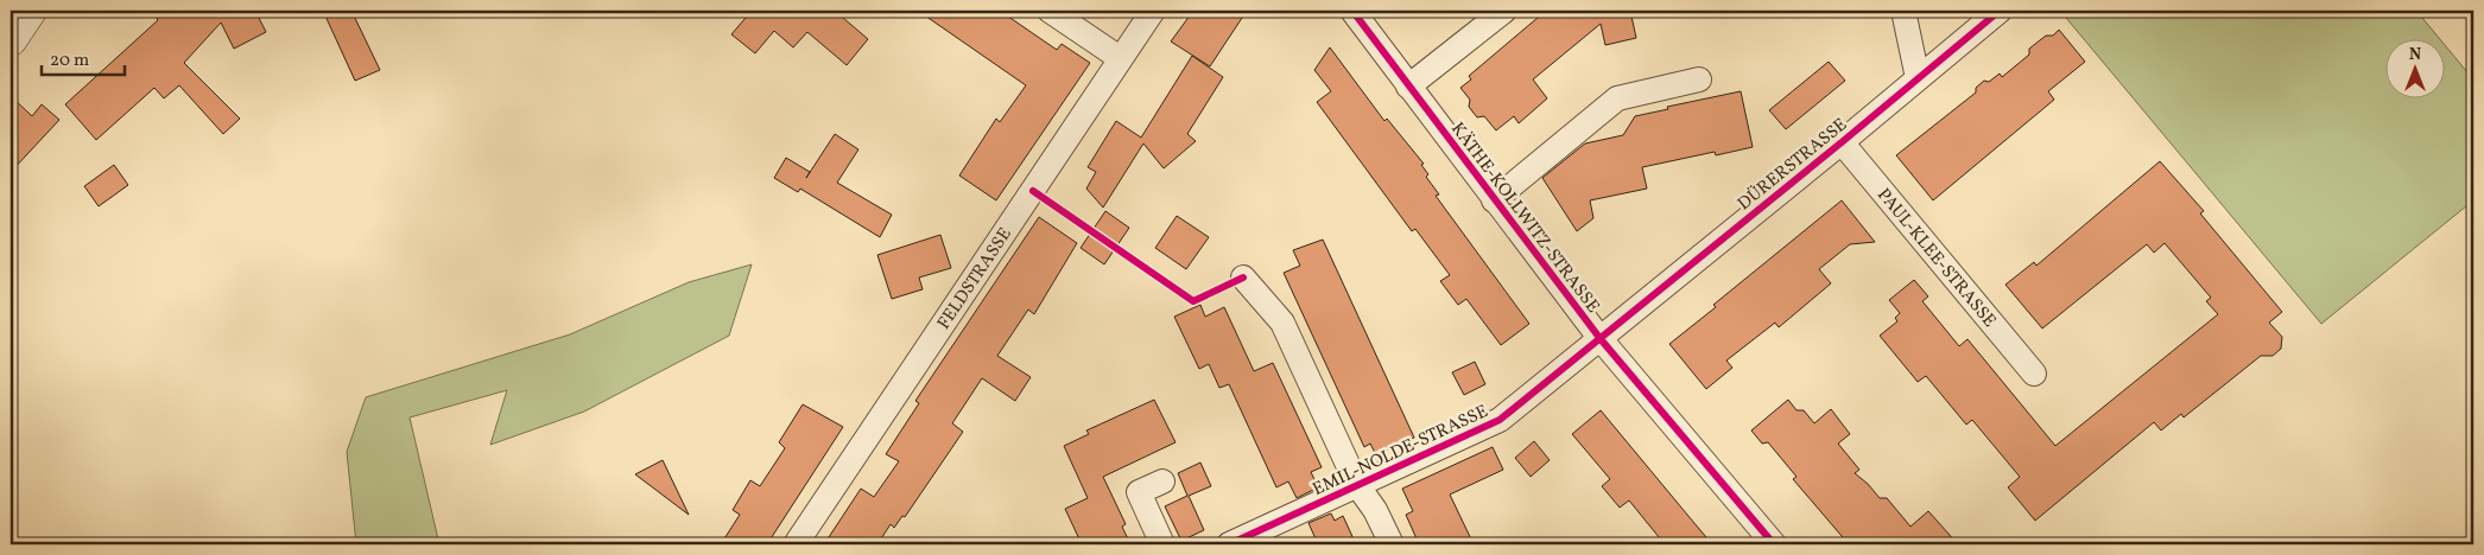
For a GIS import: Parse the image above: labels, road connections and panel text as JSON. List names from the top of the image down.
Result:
{
  "streets": {
    "street": [
      "DÜRERSTRASSE",
      "KÄTHE-KOLLWITZ-STRASSE",
      "PAUL-KLEE-STRASSE",
      "FELDSTRASSE",
      "EMIL-NOLDE-STRASSE"
    ]
  },
  "crossings": [
    ["DÜRERSTRASSE", "KÄTHE-KOLLWITZ-STRASSE"],
    ["DÜRERSTRASSE", "PAUL-KLEE-STRASSE"],
    ["DÜRERSTRASSE", "EMIL-NOLDE-STRASSE"],
    ["KÄTHE-KOLLWITZ-STRASSE", "EMIL-NOLDE-STRASSE"]
  ],
  "scale_bar": "20 m",
  "north": "top"
}
